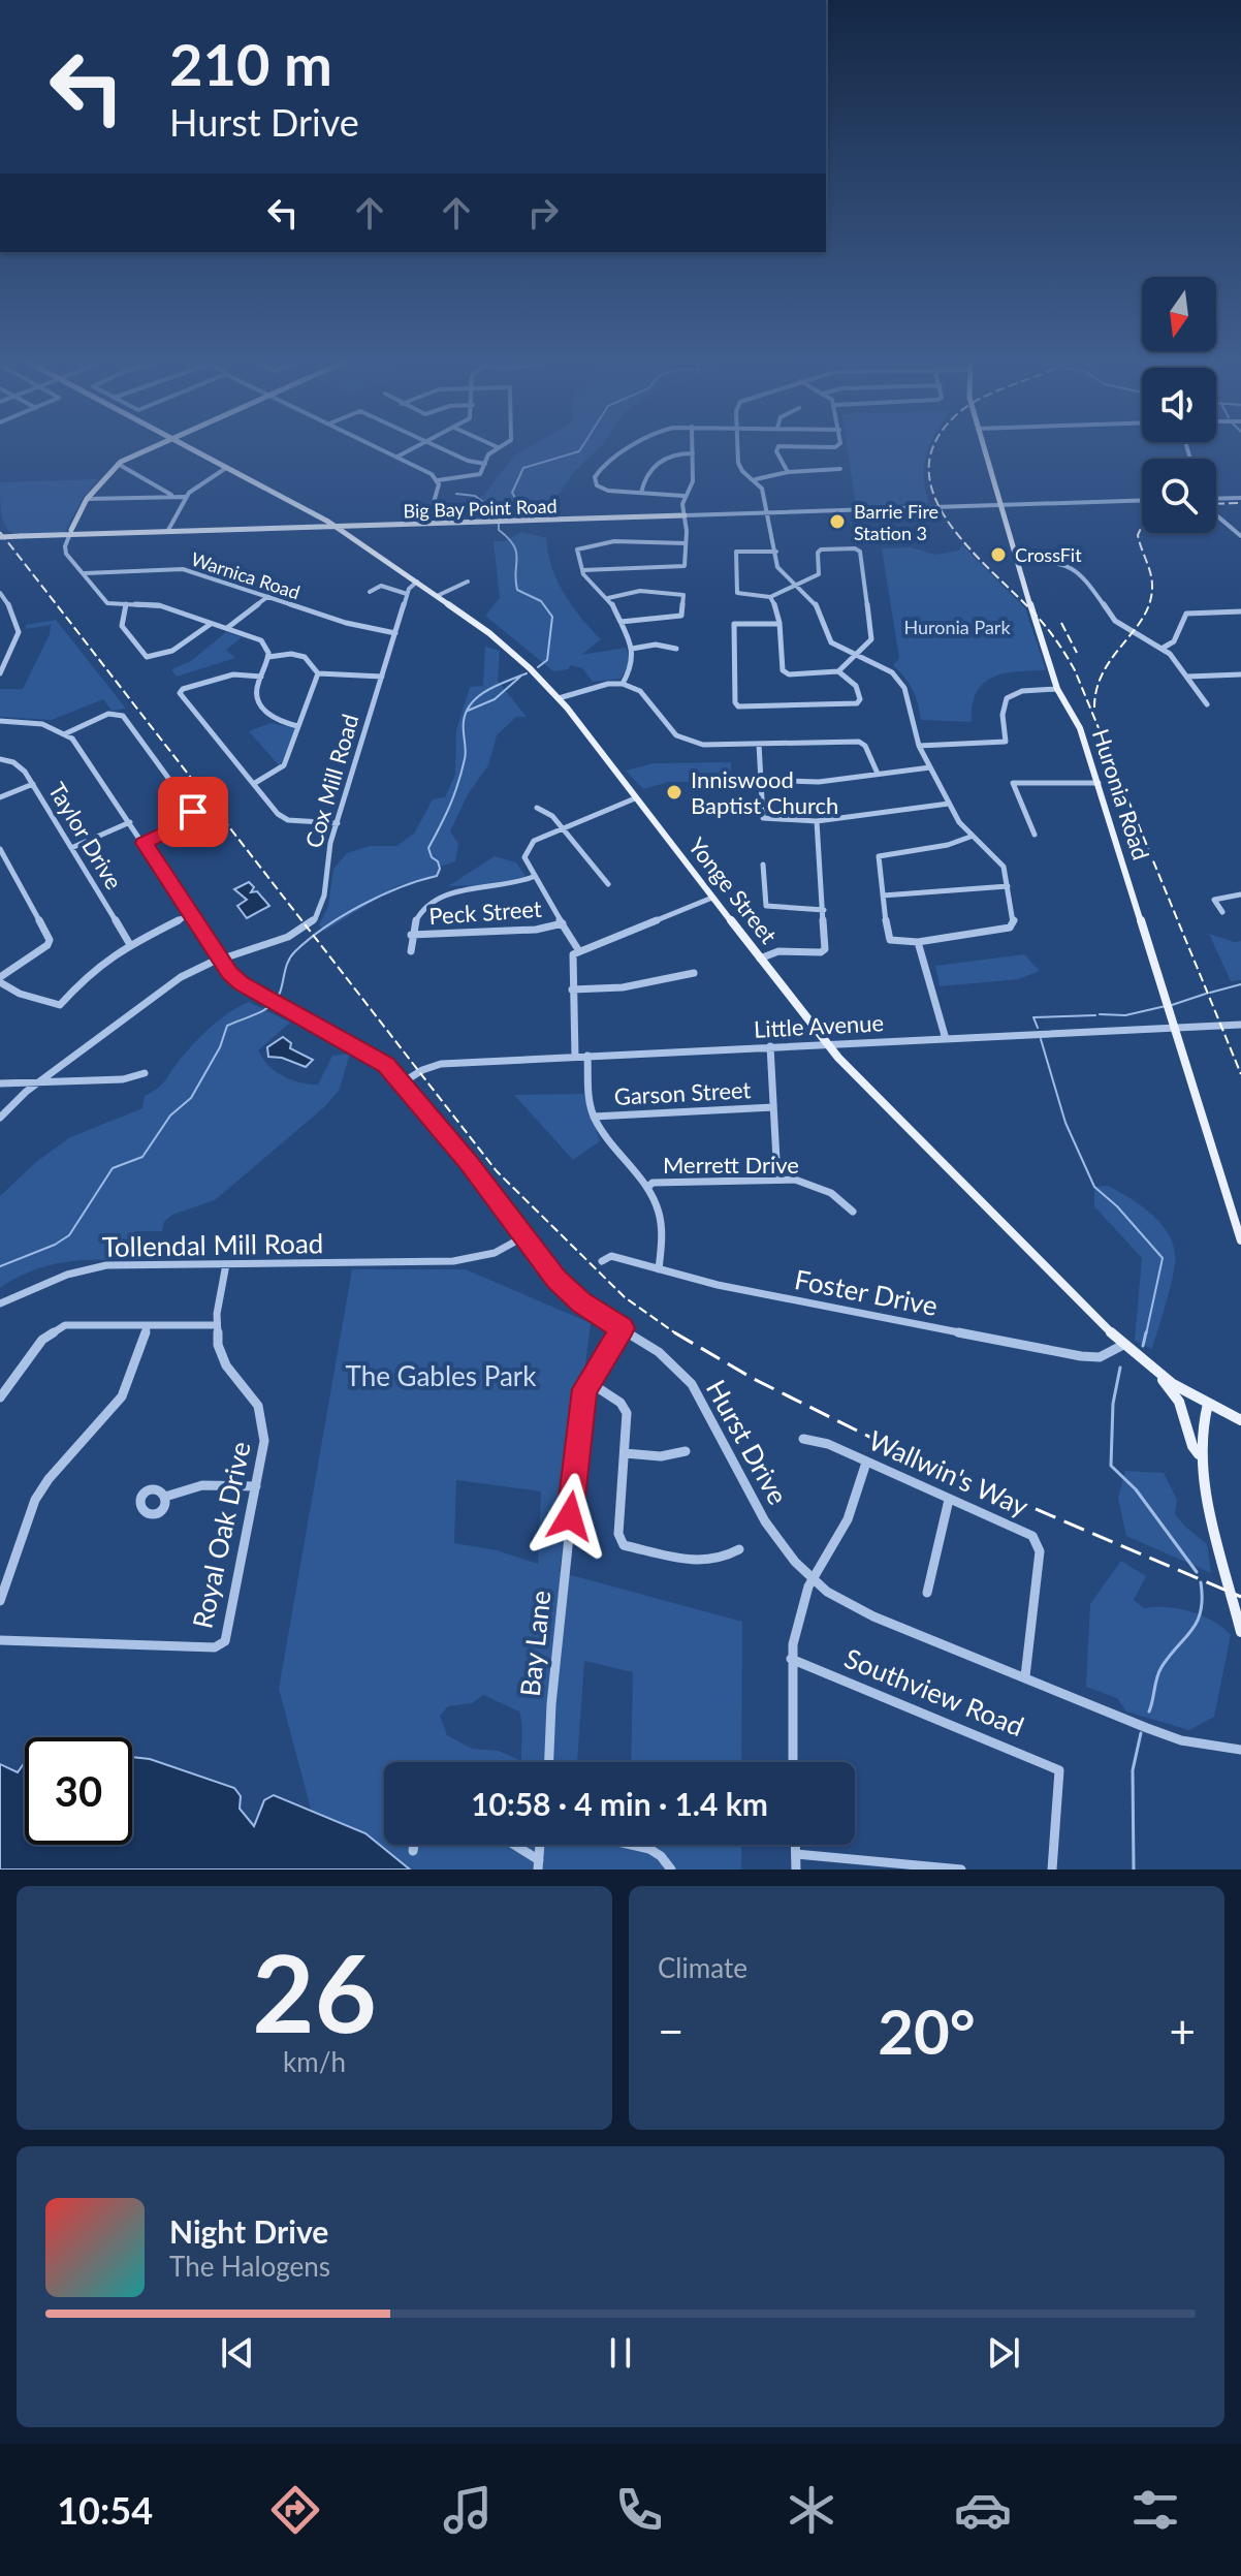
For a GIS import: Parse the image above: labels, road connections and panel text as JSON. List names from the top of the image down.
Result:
{
  "streets": {
    "main road": ["Big Bay Point Road", "Huronia Road", "Yonge Street"],
    "street": [
      "Warnica Road",
      "Cox Mill Road",
      "Taylor Drive",
      "Peck Street",
      "Little Avenue",
      "Garson Street",
      "Merrett Drive",
      "Tollendal Mill Road",
      "Foster Drive",
      "Hurst Drive",
      "Wallwin's Way",
      "Royal Oak Drive",
      "Bay Lane",
      "Southview Road"
    ]
  },
  "crossings": [
    ["Big Bay Point Road", "Huronia Road"],
    ["Big Bay Point Road", "Yonge Street"],
    ["Warnica Road", "Cox Mill Road"],
    ["Cox Mill Road", "Yonge Street"],
    ["Cox Mill Road", "Hurst Drive"],
    ["Huronia Road", "Little Avenue"],
    ["Yonge Street", "Little Avenue"],
    ["Yonge Street", "Foster Drive"],
    ["Little Avenue", "Hurst Drive"],
    ["Tollendal Mill Road", "Hurst Drive"],
    ["Tollendal Mill Road", "Royal Oak Drive"],
    ["Hurst Drive", "Wallwin's Way"],
    ["Hurst Drive", "Bay Lane"]
  ],
  "parks": ["Huronia Park", "The Gables Park"],
  "places": ["Barrie Fire Station 3", "CrossFit", "Inniswood Baptist Church"],
  "north": "bottom",
  "page": {
    "turn": ["210 m", "Hurst Drive"],
    "limit": "30",
    "trip": "10:58 · 4 min · 1.4 km",
    "tile": [
      ["26", "km/h"],
      "Climate"
    ],
    "heat": ["−", "20°", "+"],
    "song": ["Night Drive", "The Halogens"],
    "tabs": "10:54"
  }
}
